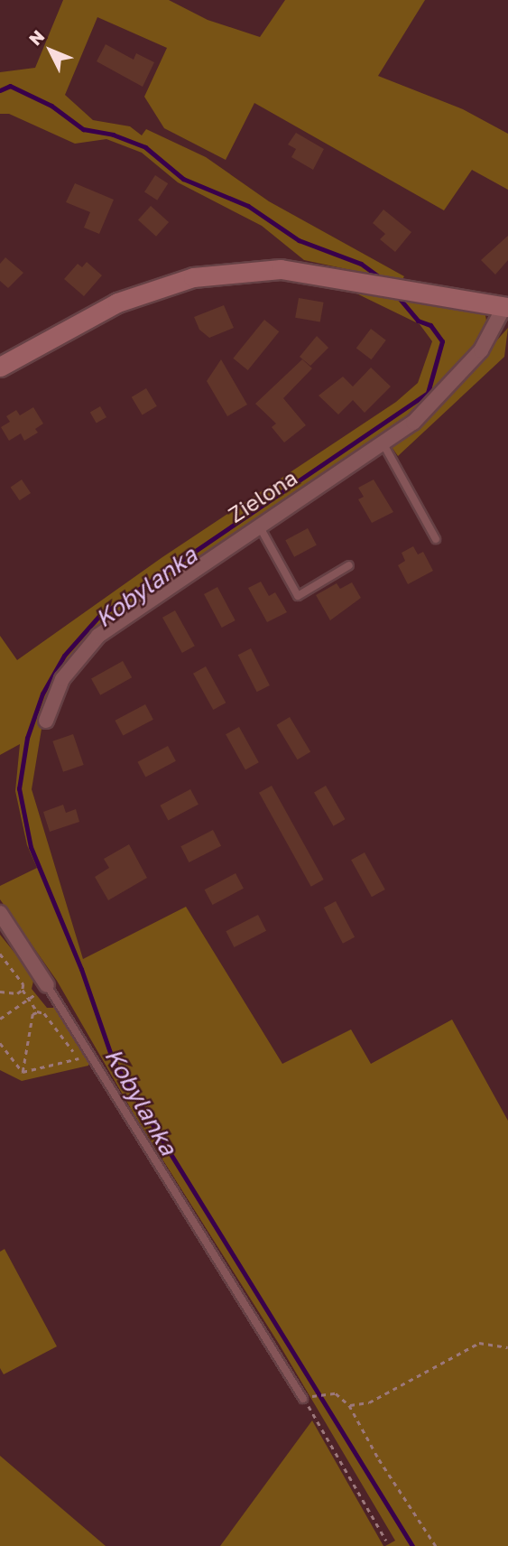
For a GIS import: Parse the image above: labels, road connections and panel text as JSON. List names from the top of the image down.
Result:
{
  "streets": {
    "street": ["Zielona"]
  },
  "water": ["Kobylanka"],
  "north": "top left"
}
